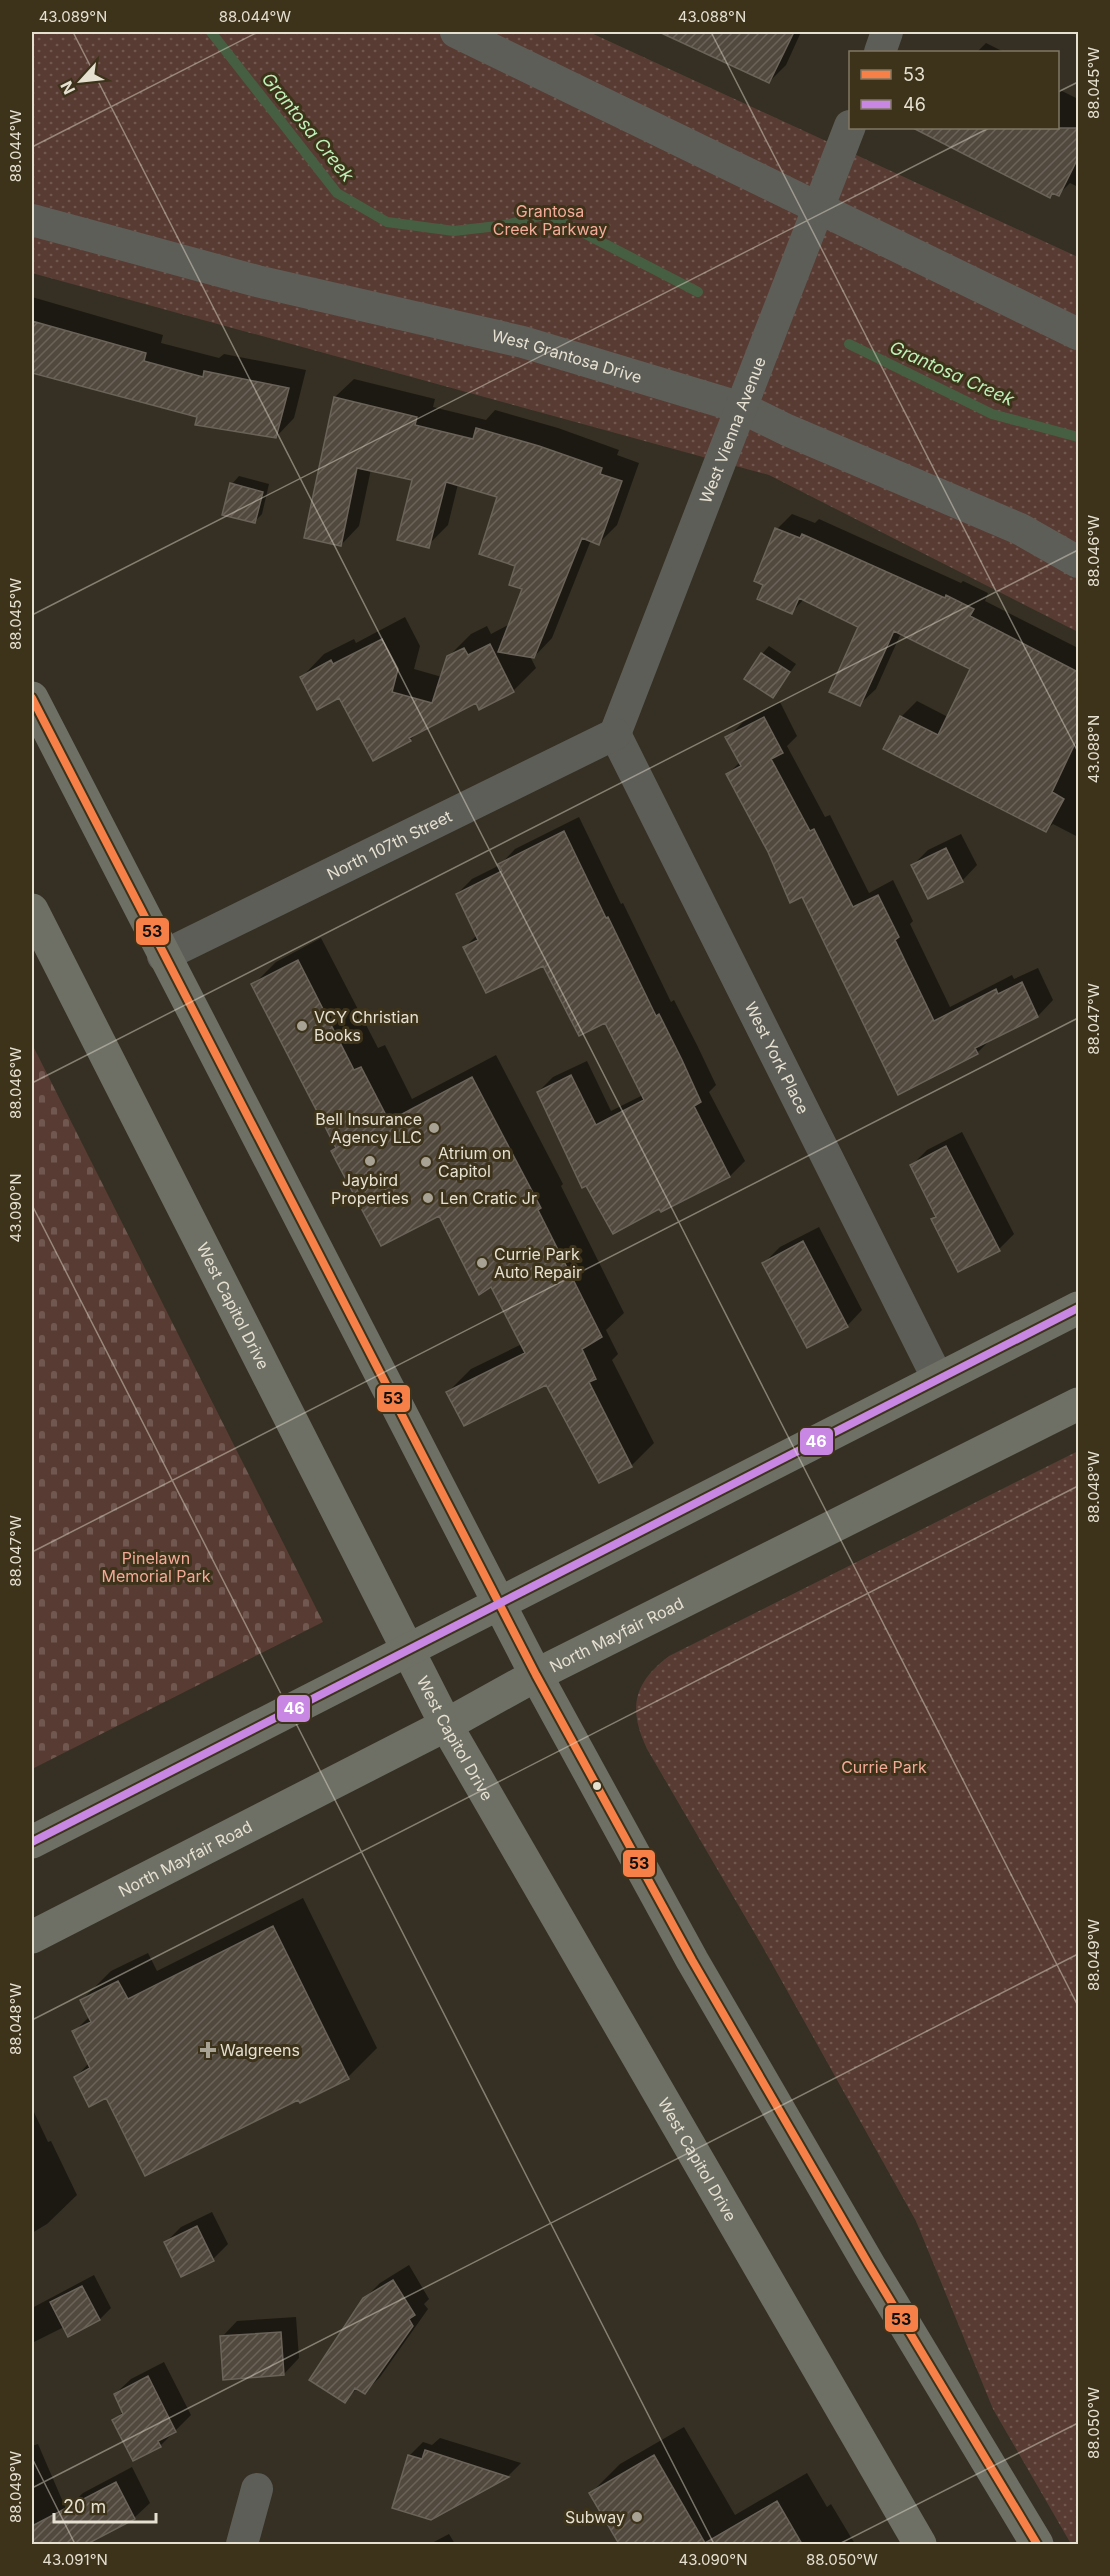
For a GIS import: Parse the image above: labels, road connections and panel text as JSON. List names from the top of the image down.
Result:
{
  "streets": {
    "main road": ["West Capitol Drive", "North Mayfair Road"],
    "street": [
      "West Grantosa Drive",
      "West Vienna Avenue",
      "North 107th Street",
      "West York Place"
    ]
  },
  "crossings": [
    ["West Grantosa Drive", "West Vienna Avenue"],
    ["West Vienna Avenue", "North 107th Street"],
    ["West Vienna Avenue", "West York Place"],
    ["North 107th Street", "West York Place"],
    ["West Capitol Drive", "North Mayfair Road"]
  ],
  "water": ["Grantosa Creek"],
  "parks": ["Grantosa Creek Parkway", "Pinelawn Memorial Park", "Currie Park"],
  "places": {
    "other": [
      "VCY Christian Books",
      "Bell Insurance Agency LLC",
      "Jaybird Properties",
      "Atrium on Capitol",
      "Len Cratic Jr",
      "Currie Park Auto Repair",
      "Subway"
    ],
    "health": ["Walgreens"]
  },
  "lines": ["transit line 53", "transit line 46"],
  "legend": ["53", "46"],
  "scale_bar": "20 m",
  "north": "bottom left",
  "coordinates": [
    "43.089°N",
    "88.044°W",
    "43.088°N",
    "88.045°W",
    "88.046°W",
    "88.047°W",
    "43.090°N",
    "88.048°W",
    "88.049°W",
    "88.050°W",
    "43.091°N"
  ]
}
